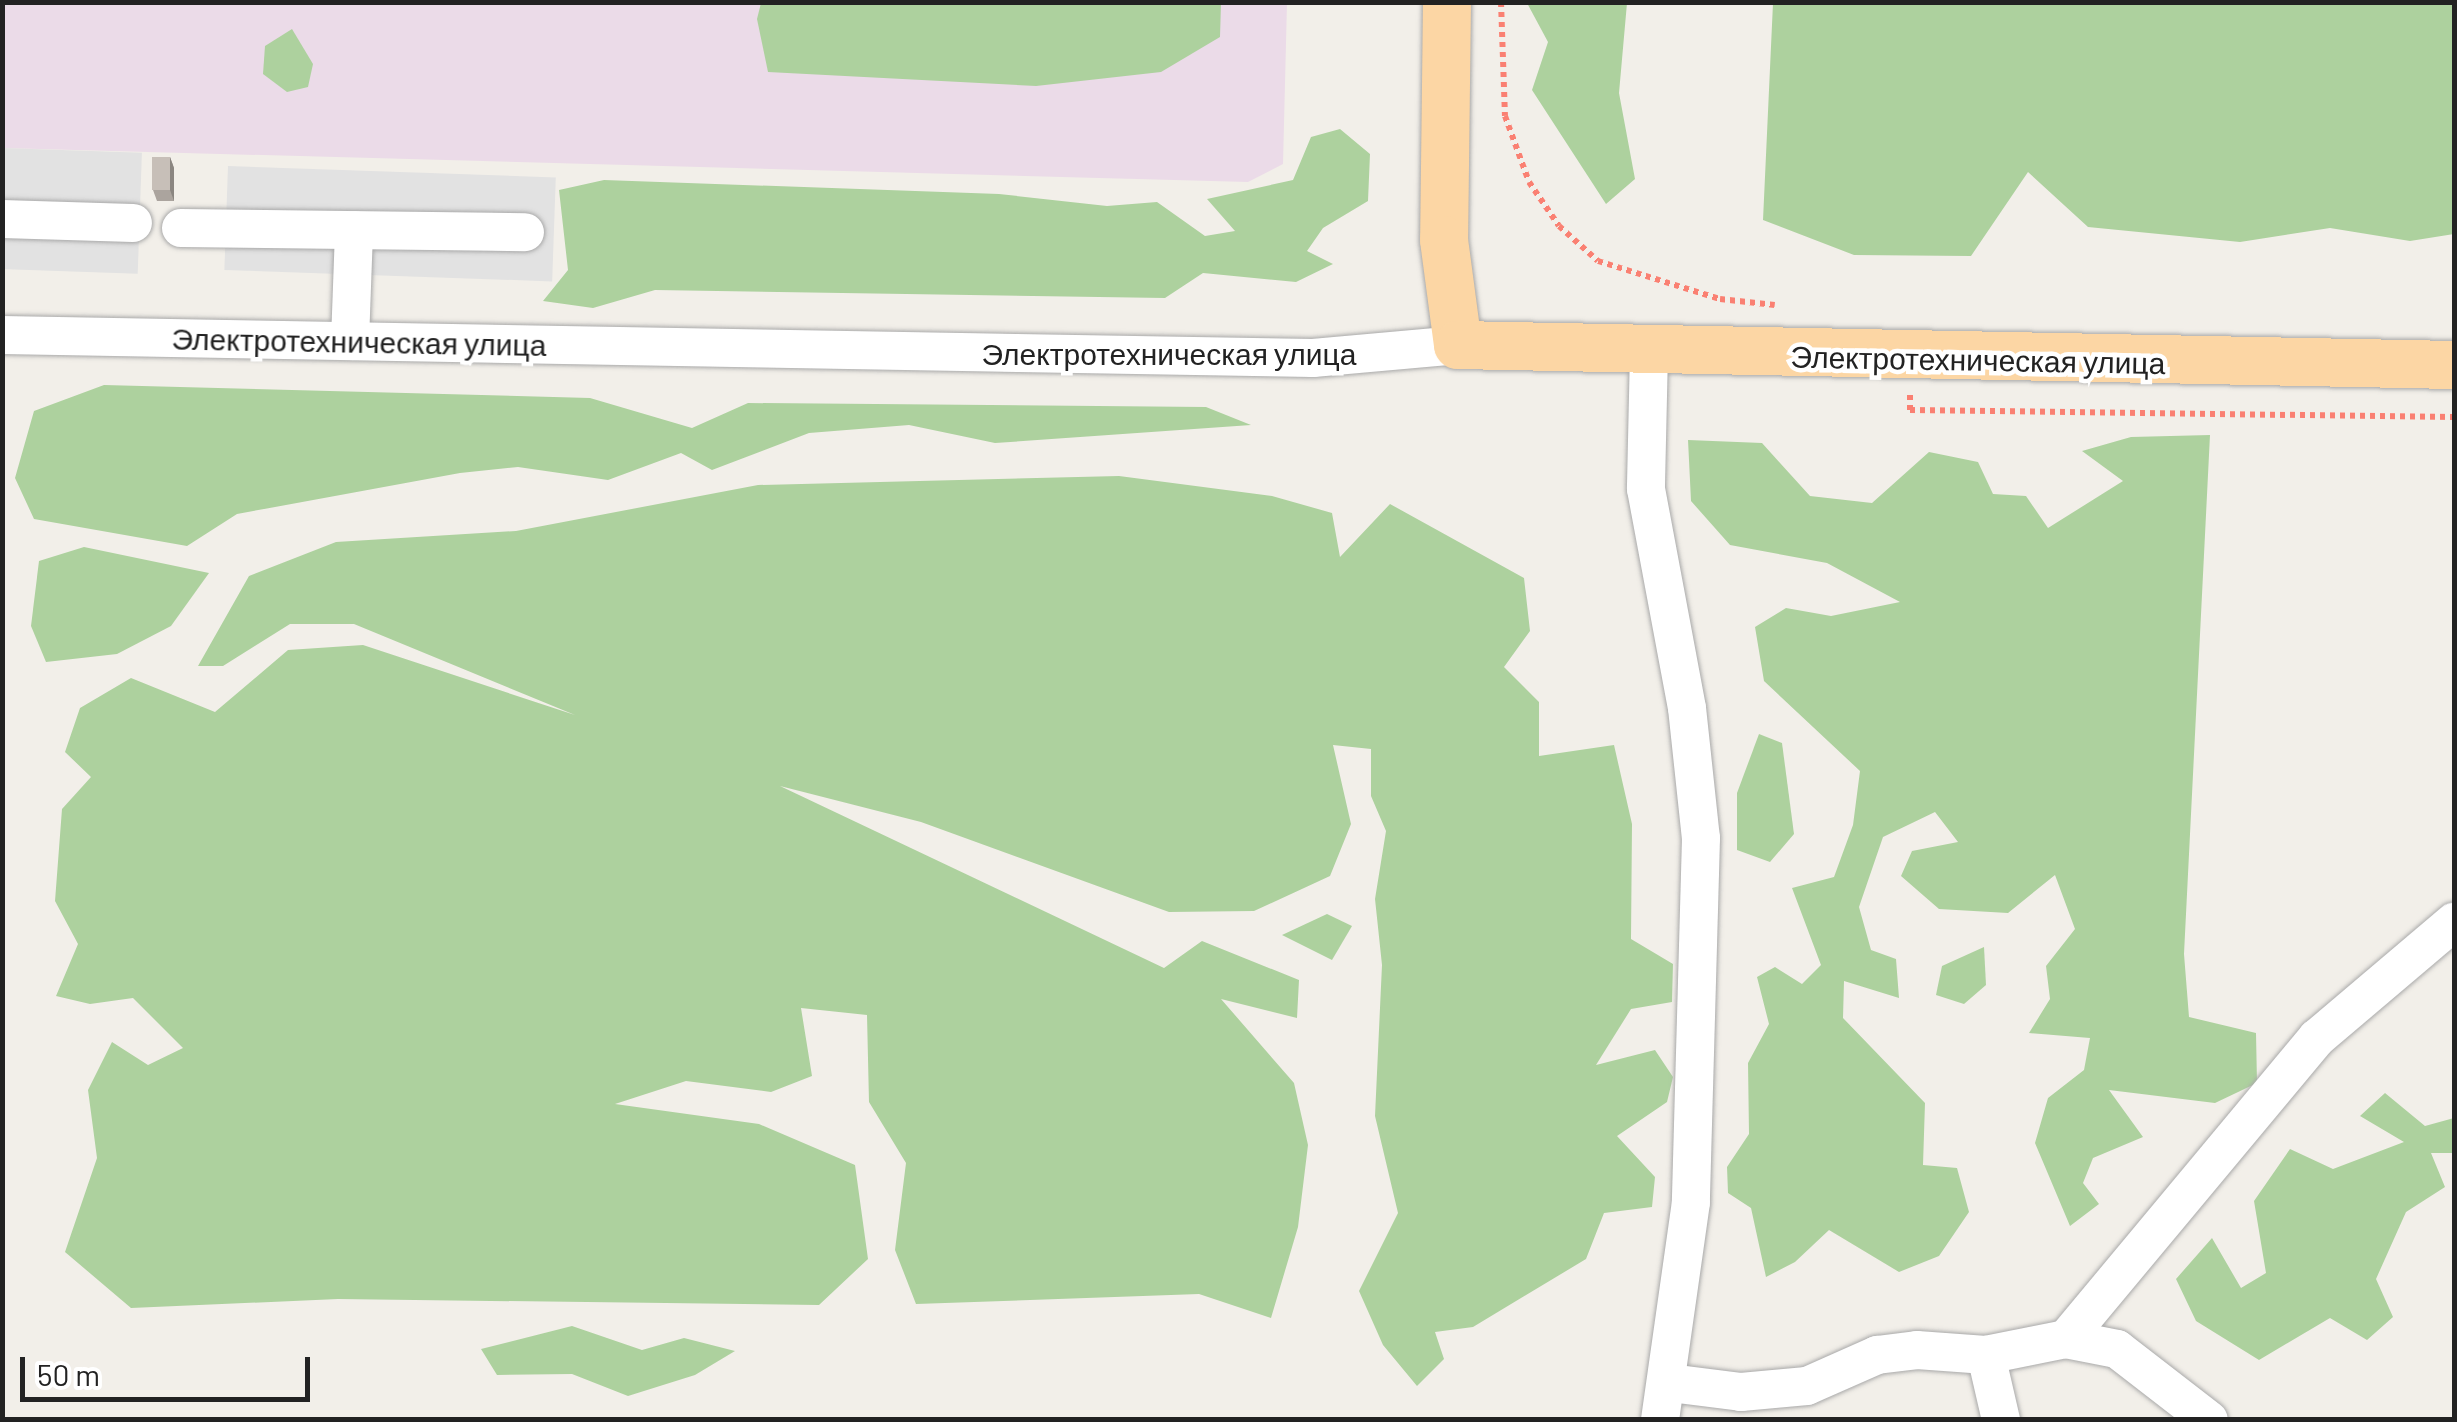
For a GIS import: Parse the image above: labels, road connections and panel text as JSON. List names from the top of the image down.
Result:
{
  "streets": {
    "main road": ["Электротехническая улица"]
  },
  "scale_bar": "50 m"
}
